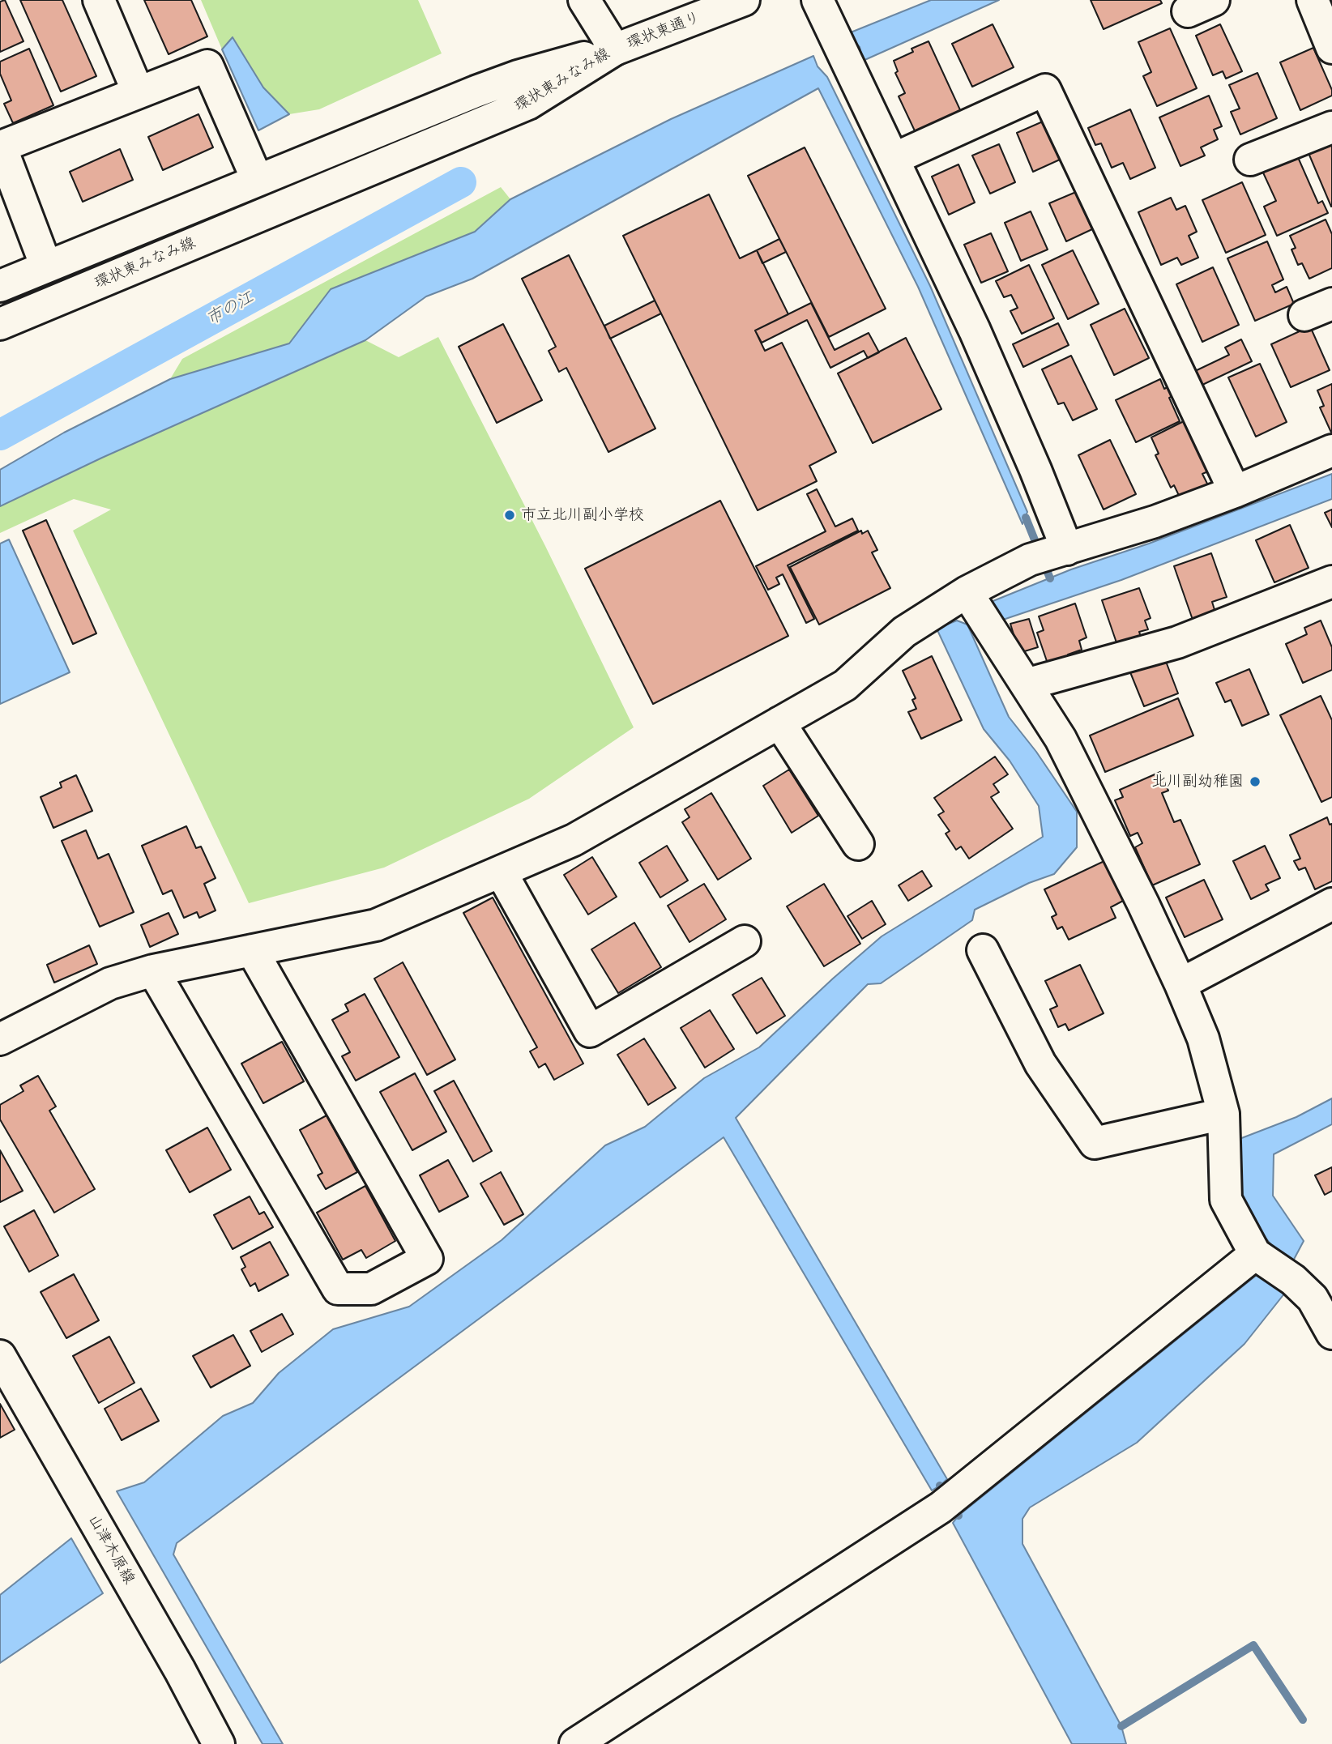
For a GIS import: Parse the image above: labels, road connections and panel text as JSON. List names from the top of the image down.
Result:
{
  "streets": {
    "street": ["環状東通り", "環状東みなみ線", "山津木原線"]
  },
  "crossings": [
    ["環状東通り", "環状東みなみ線"]
  ],
  "water": ["市の江"],
  "places": ["市立北川副小学校", "北川副幼稚園"]
}
